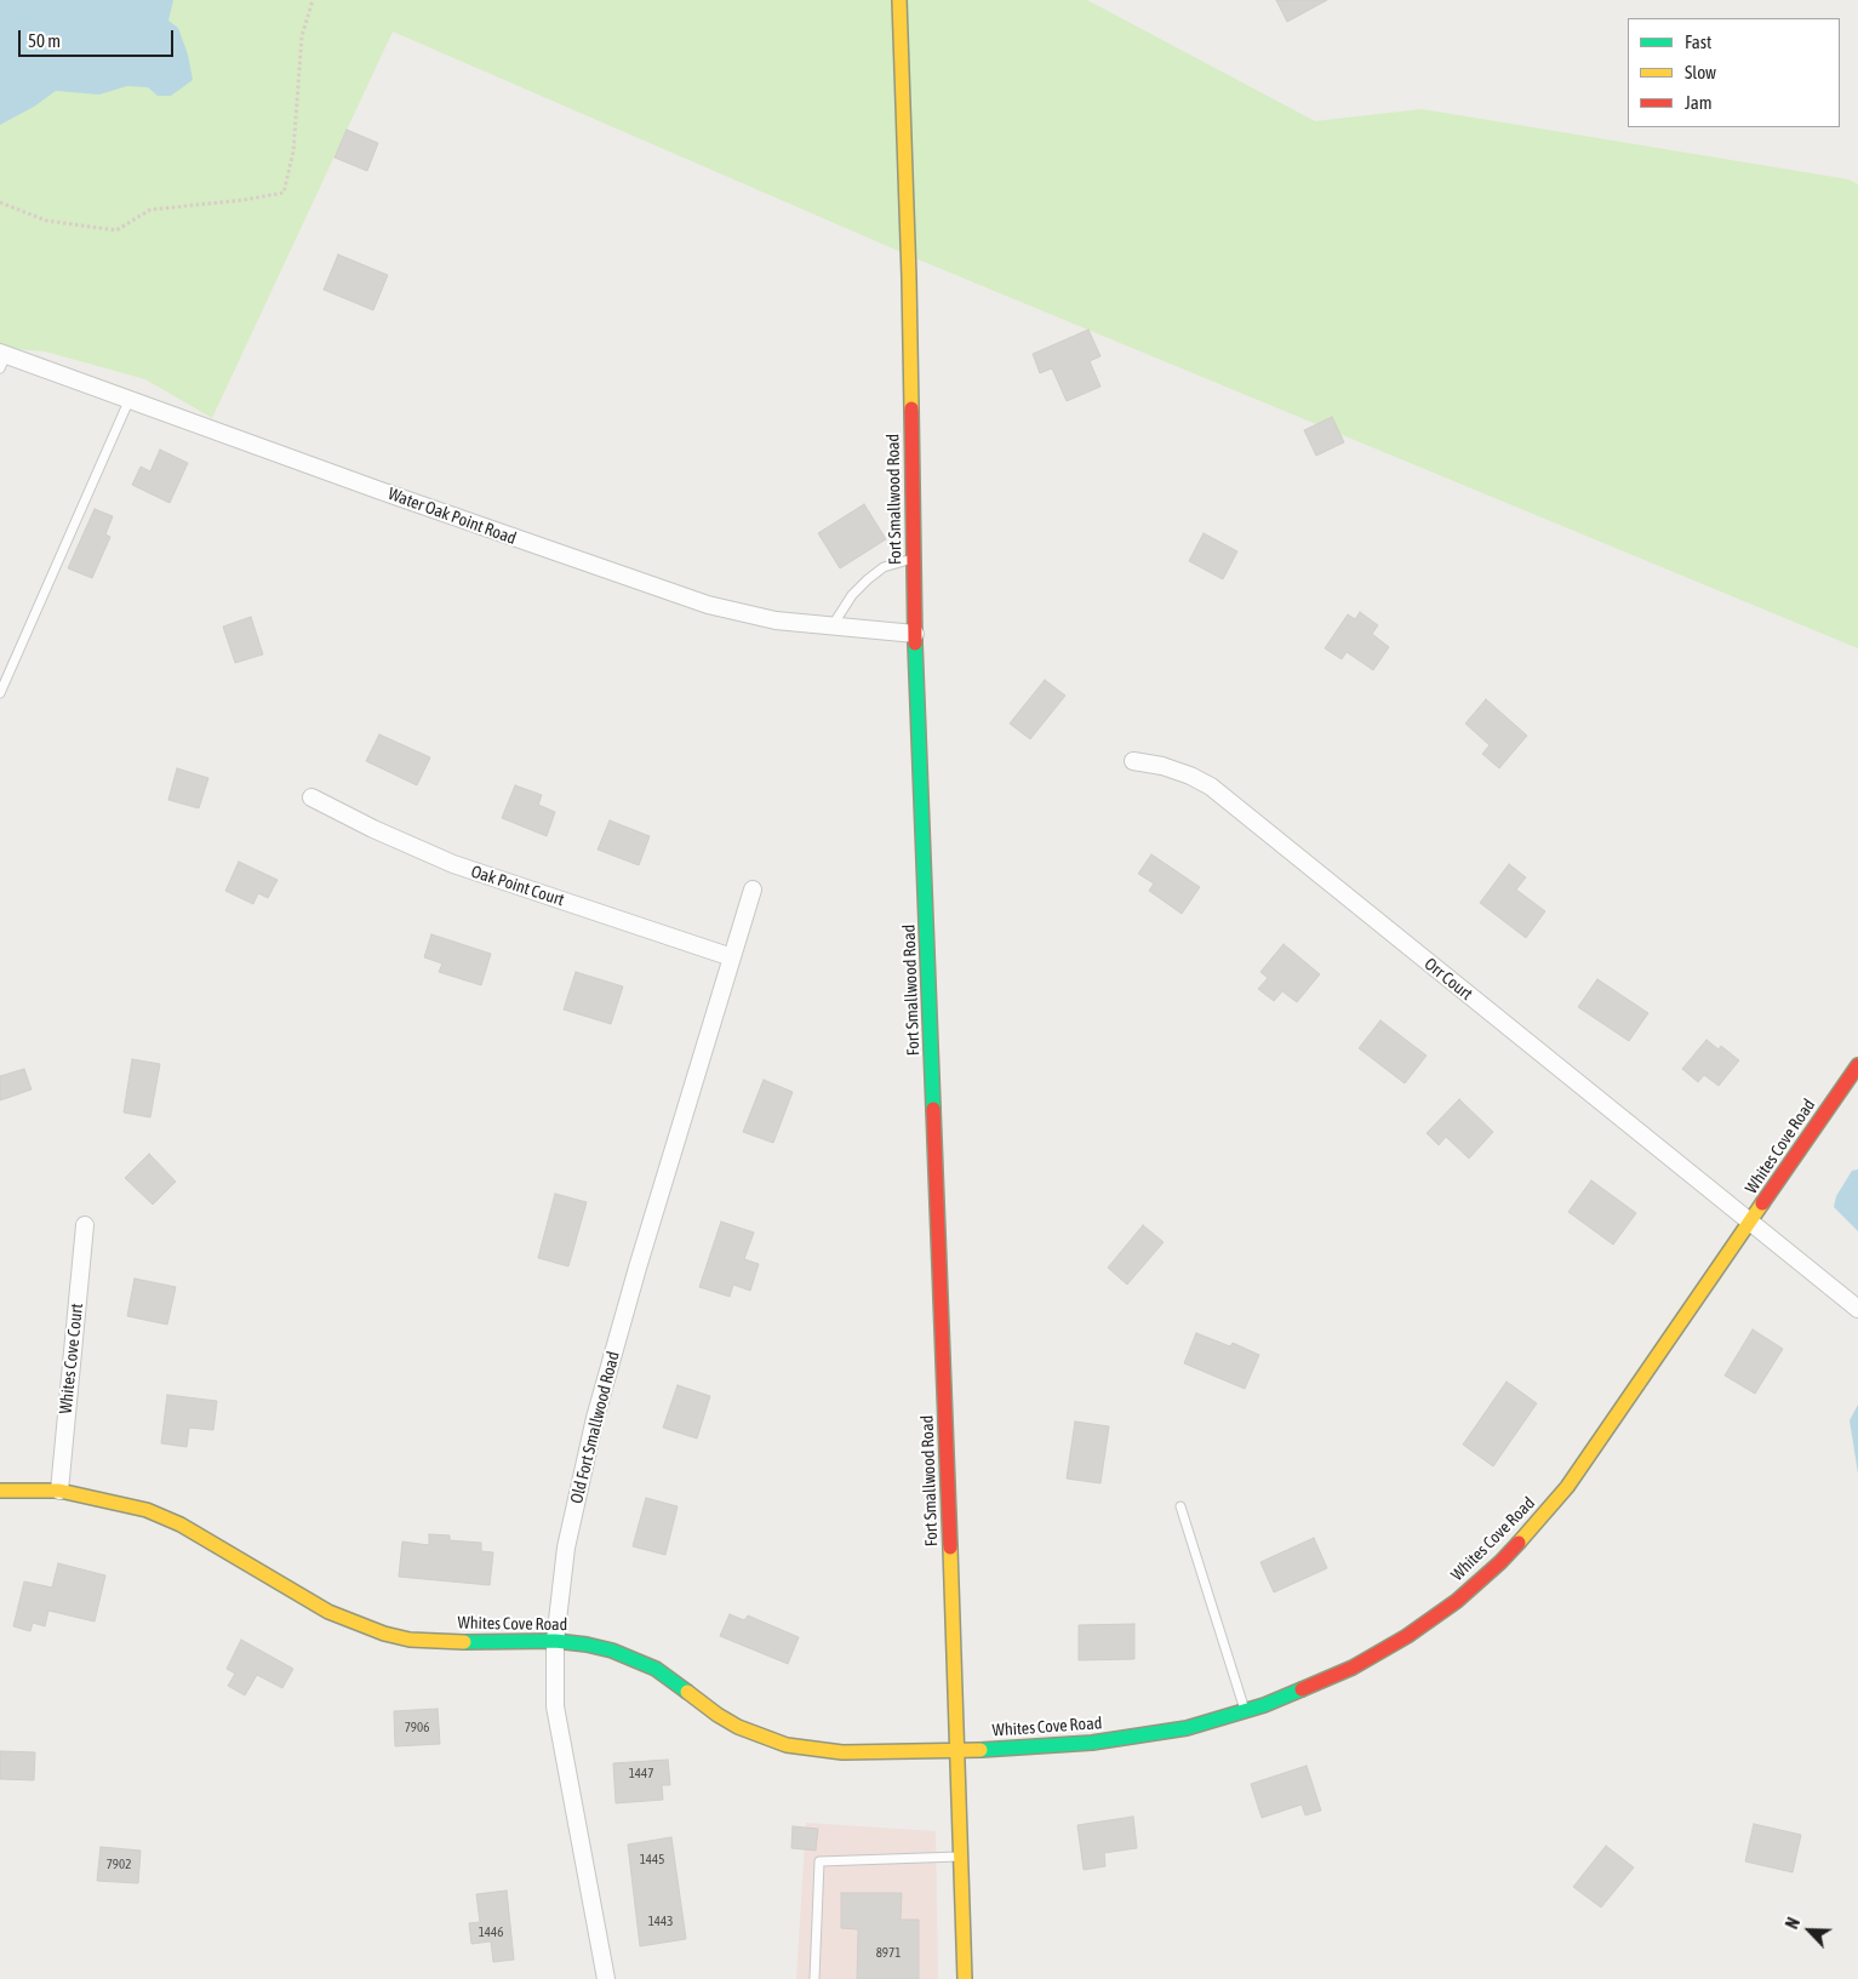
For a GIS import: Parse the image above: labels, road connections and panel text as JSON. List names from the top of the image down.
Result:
{
  "streets": {
    "street": [
      "Fort Smallwood Road",
      "Water Oak Point Road",
      "Oak Point Court",
      "Orr Court",
      "Whites Cove Road",
      "Whites Cove Court",
      "Old Fort Smallwood Road"
    ]
  },
  "crossings": [
    ["Fort Smallwood Road", "Water Oak Point Road"],
    ["Fort Smallwood Road", "Whites Cove Road"],
    ["Oak Point Court", "Old Fort Smallwood Road"],
    ["Orr Court", "Whites Cove Road"],
    ["Whites Cove Road", "Whites Cove Court"],
    ["Whites Cove Road", "Old Fort Smallwood Road"]
  ],
  "house_numbers": [
    "7906",
    "1447",
    "1445",
    "7902",
    "1443",
    "1446",
    "8971"
  ],
  "legend": ["Fast", "Slow", "Jam"],
  "scale_bar": "50 m",
  "north": "top left"
}
